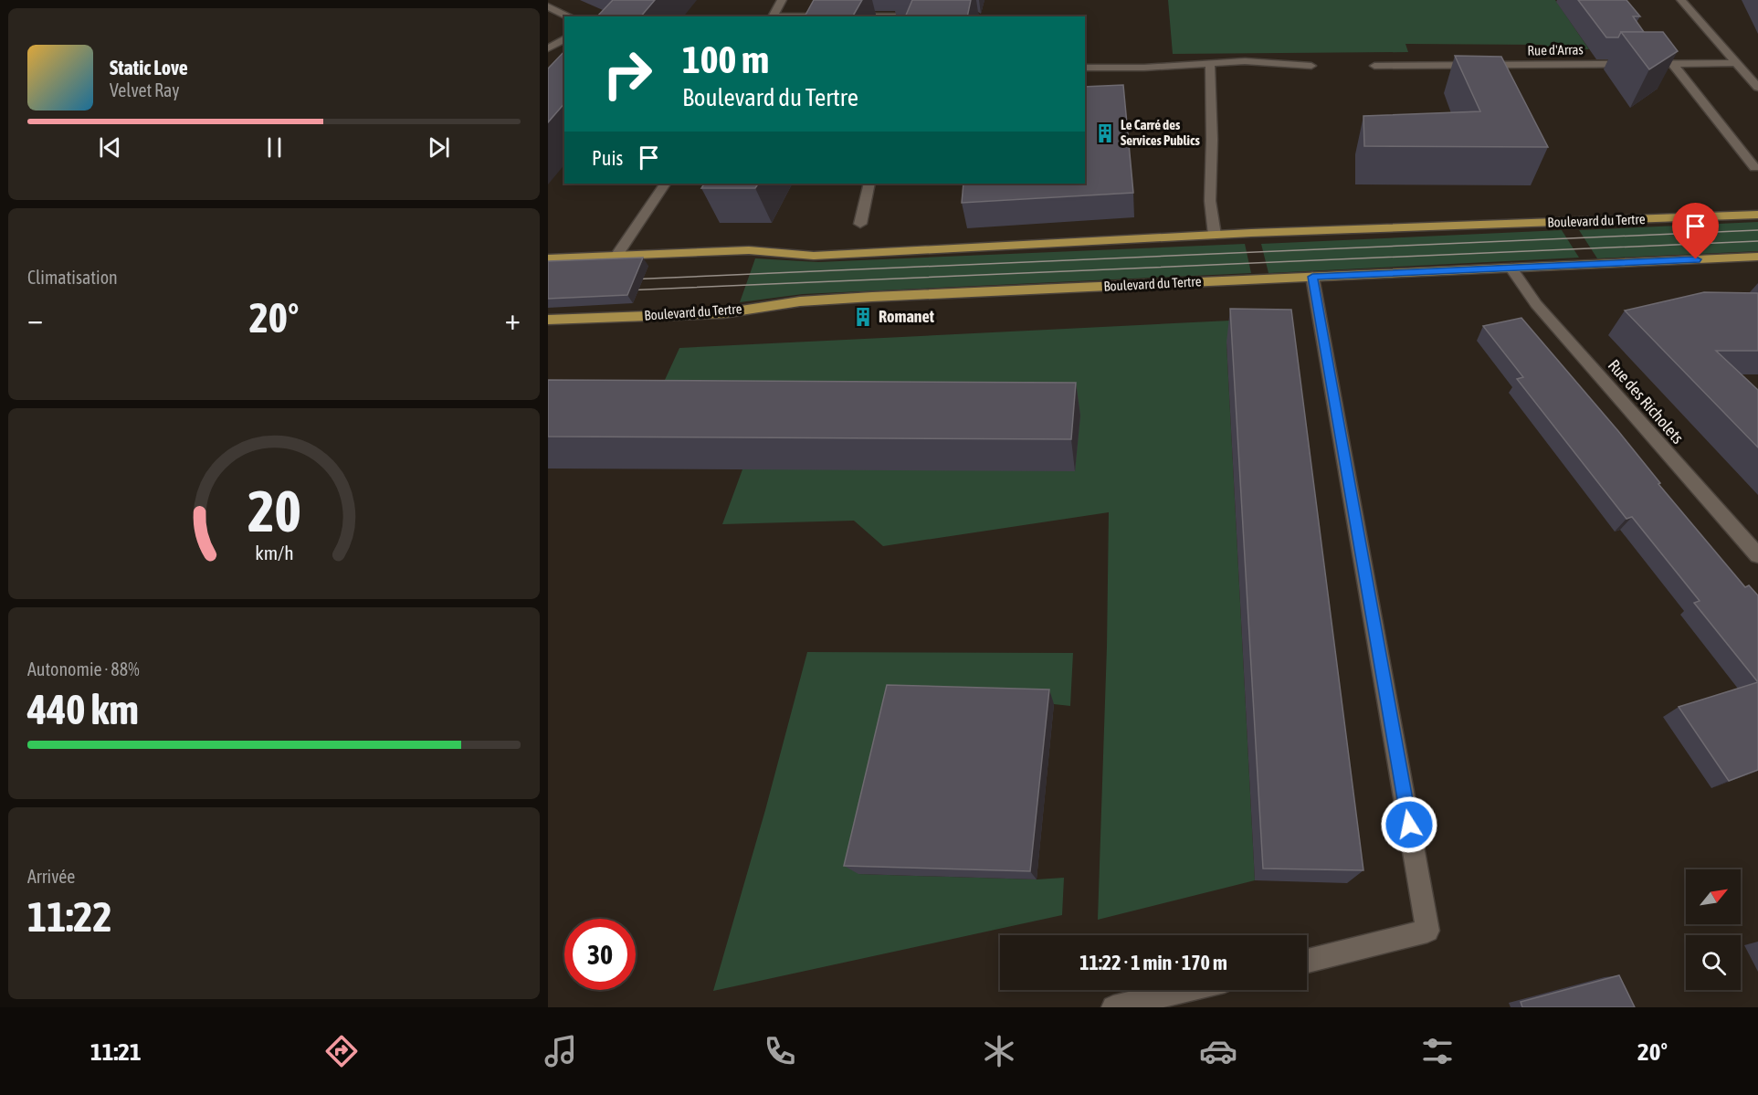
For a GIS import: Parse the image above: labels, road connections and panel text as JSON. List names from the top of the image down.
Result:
{
  "streets": {
    "main road": ["Boulevard du Tertre"],
    "street": ["Rue d'Arras", "Rue des Richolets"]
  },
  "crossings": [
    ["Boulevard du Tertre", "Rue des Richolets"]
  ],
  "places": {
    "building": ["Le Carré des Services Publics", "Romanet"]
  },
  "north": "top right",
  "page": {
    "turn": ["100 m", "Boulevard du Tertre"],
    "song": ["Static Love", "Velvet Ray"],
    "then": "Puis",
    "tile": [
      "Climatisation",
      ["Autonomie · 88%", "440 km"],
      ["Arrivée", "11:22"]
    ],
    "heat": ["−", "20°", "+"],
    "limit": "30",
    "trip": "11:22 · 1 min · 170 m",
    "tabs": ["11:21", "20°"],
    "gauge": ["20", "km/h"]
  }
}
